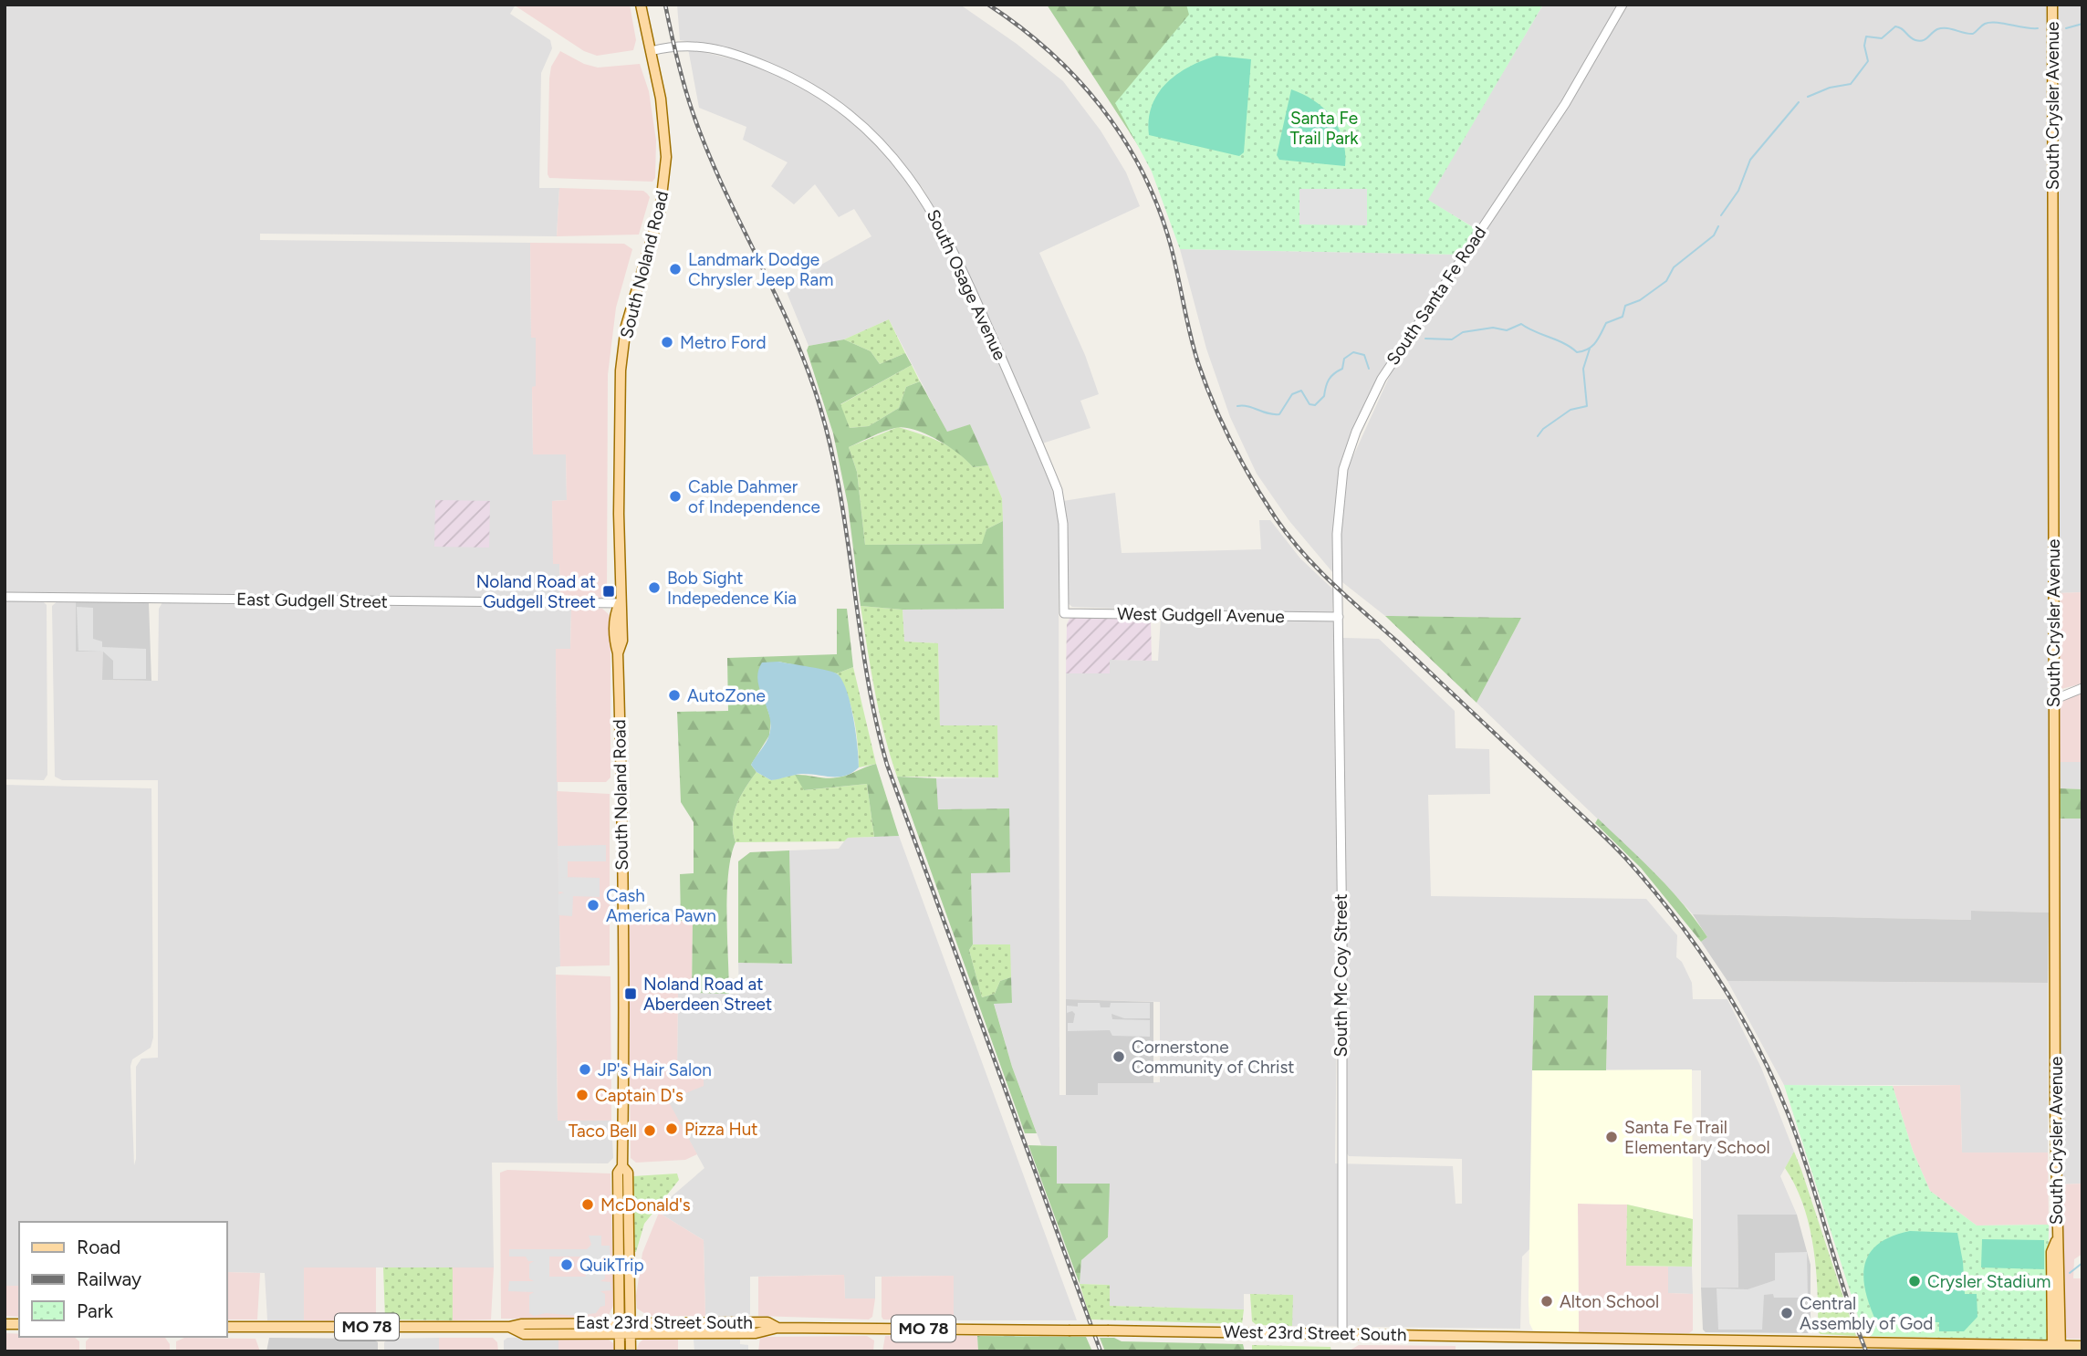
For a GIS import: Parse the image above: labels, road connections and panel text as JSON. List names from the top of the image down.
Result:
{
  "streets": {
    "main road": [
      "South Crysler Avenue",
      "South Noland Road",
      "East 23rd Street South",
      "MO 78",
      "West 23rd Street South"
    ],
    "street": [
      "South Osage Avenue",
      "South Santa Fe Road",
      "East Gudgell Street",
      "West Gudgell Avenue",
      "South Mc Coy Street"
    ]
  },
  "crossings": [
    ["South Crysler Avenue", "West 23rd Street South"],
    ["South Noland Road", "South Osage Avenue"],
    ["South Noland Road", "East Gudgell Street"],
    ["South Noland Road", "East 23rd Street South"],
    ["South Osage Avenue", "West Gudgell Avenue"],
    ["South Santa Fe Road", "West Gudgell Avenue"],
    ["South Santa Fe Road", "South Mc Coy Street"],
    ["West Gudgell Avenue", "South Mc Coy Street"],
    ["South Mc Coy Street", "West 23rd Street South"],
    ["East 23rd Street South", "West 23rd Street South"]
  ],
  "parks": ["Santa Fe Trail Park"],
  "places": {
    "other": [
      "Landmark Dodge Chrysler Jeep Ram",
      "Metro Ford",
      "Cable Dahmer of Independence",
      "Bob Sight Indepedence Kia",
      "AutoZone",
      "Cash America Pawn",
      "Cornerstone Community of Christ",
      "JP's Hair Salon",
      "Captain D's",
      "Pizza Hut",
      "Taco Bell",
      "Santa Fe Trail Elementary School",
      "McDonald's",
      "QuikTrip",
      "Crysler Stadium",
      "Alton School",
      "Central Assembly of God"
    ],
    "transit": ["Noland Road at Gudgell Street", "Noland Road at Aberdeen Street"]
  },
  "legend": ["Road", "Railway", "Park"]
}
